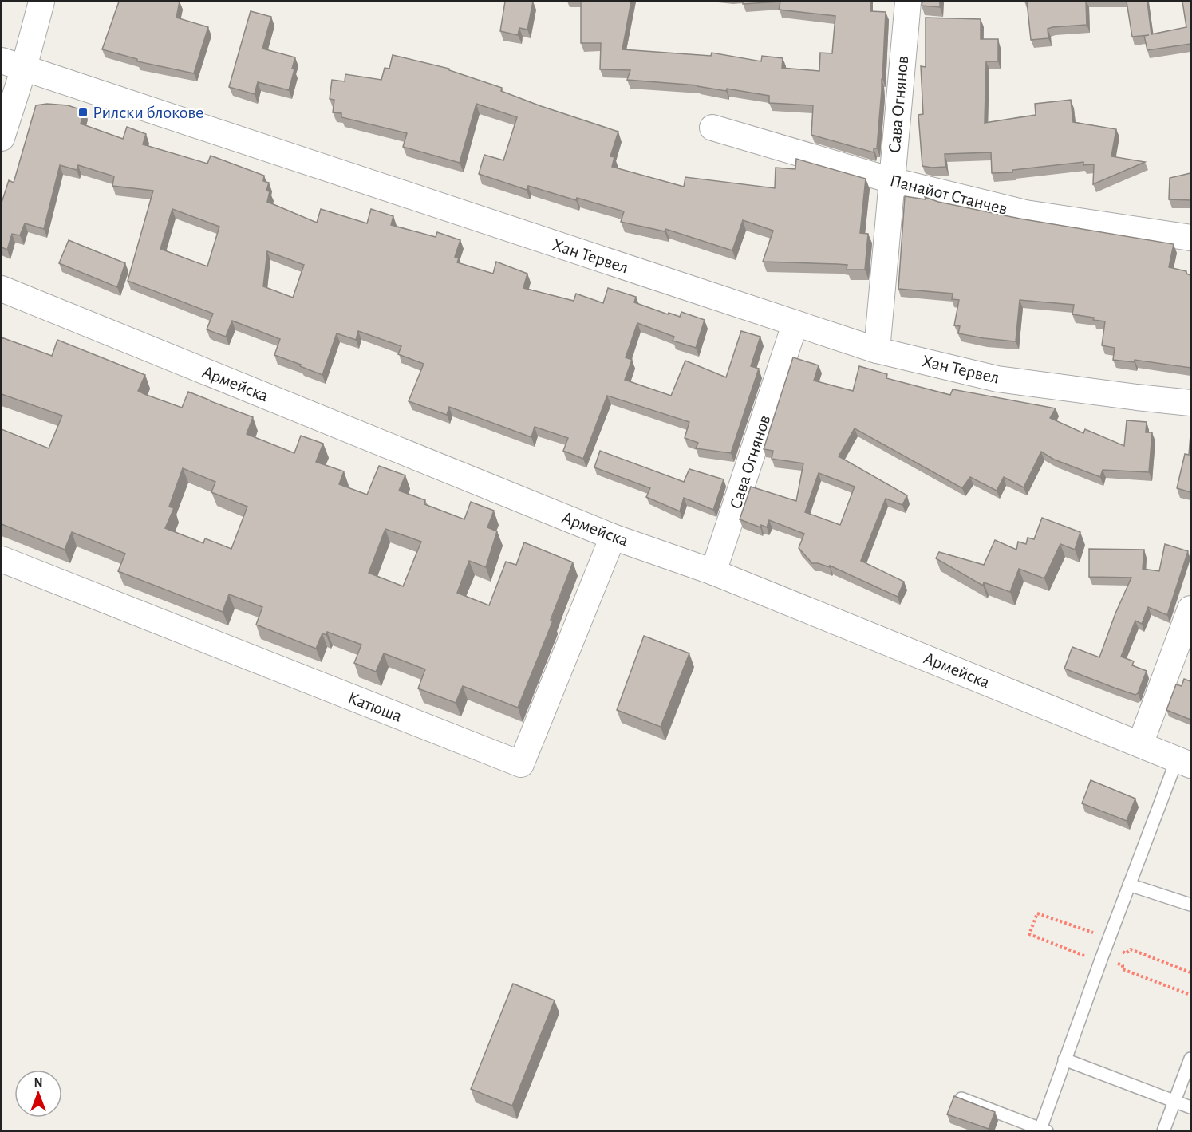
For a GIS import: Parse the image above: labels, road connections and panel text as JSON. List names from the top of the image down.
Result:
{
  "streets": {
    "street": [
      "Сава Огнянов",
      "Панайот Станчев",
      "Хан Тервел",
      "Армейска",
      "Катюша"
    ]
  },
  "crossings": [
    ["Сава Огнянов", "Панайот Станчев"],
    ["Сава Огнянов", "Хан Тервел"],
    ["Сава Огнянов", "Армейска"],
    ["Армейска", "Катюша"]
  ],
  "places": {
    "transit": ["Рилски блокове"]
  },
  "north": "top"
}
